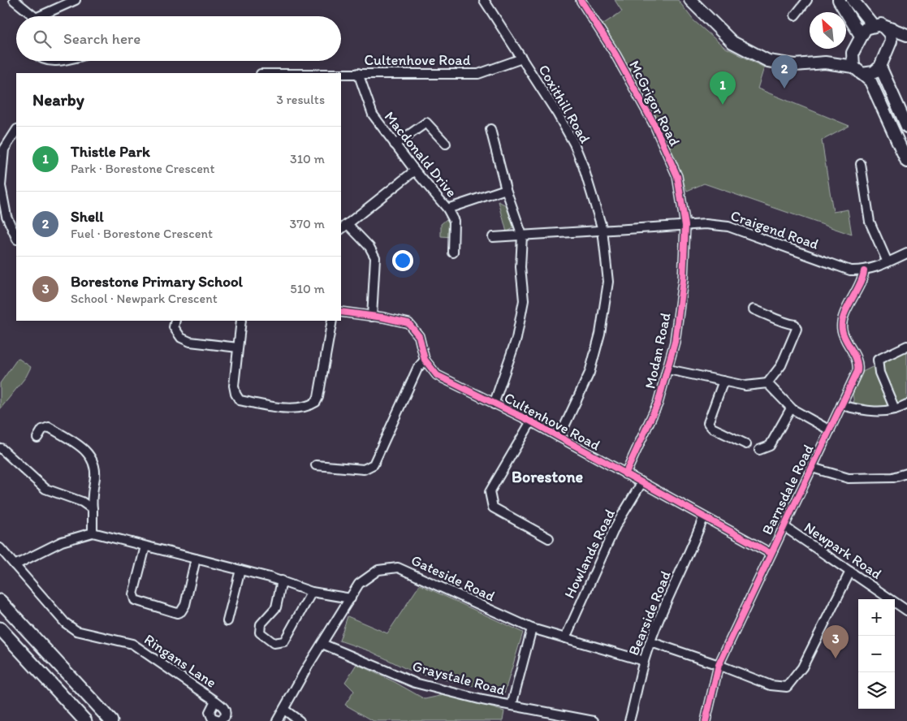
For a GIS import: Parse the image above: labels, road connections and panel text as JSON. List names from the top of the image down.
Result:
{
  "streets": {
    "street": [
      "Cultenhove Road",
      "McGrigor Road",
      "Coxithill Road",
      "Macdonald Drive",
      "Craigend Road",
      "Modan Road",
      "Barnsdale Road",
      "Newpark Road",
      "Howlands Road",
      "Gateside Road",
      "Bearside Road",
      "Ringans Lane",
      "Graystale Road"
    ]
  },
  "crossings": [
    ["Cultenhove Road", "Coxithill Road"],
    ["Cultenhove Road", "Macdonald Drive"],
    ["Cultenhove Road", "Modan Road"],
    ["Cultenhove Road", "Barnsdale Road"],
    ["Cultenhove Road", "Howlands Road"],
    ["Cultenhove Road", "Bearside Road"],
    ["McGrigor Road", "Craigend Road"],
    ["McGrigor Road", "Modan Road"],
    ["Coxithill Road", "Craigend Road"],
    ["Craigend Road", "Modan Road"],
    ["Craigend Road", "Barnsdale Road"],
    ["Barnsdale Road", "Newpark Road"],
    ["Howlands Road", "Gateside Road"],
    ["Gateside Road", "Bearside Road"],
    ["Gateside Road", "Graystale Road"]
  ],
  "districts": ["Borestone"],
  "north": "top left",
  "page": {
    "search": "Search here",
    "pins": ["2", "1", "3"],
    "heading": ["Nearby", "3 results"],
    "list": [
      {
        "mark": "1",
        "name": "Thistle Park",
        "note": "Park · Borestone Crescent",
        "value": "310 m"
      },
      {
        "mark": "2",
        "name": "Shell",
        "note": "Fuel · Borestone Crescent",
        "value": "370 m"
      },
      {
        "mark": "3",
        "name": "Borestone Primary School",
        "note": "School · Newpark Crescent",
        "value": "510 m"
      }
    ],
    "map_buttons": ["+", "−"]
  }
}
